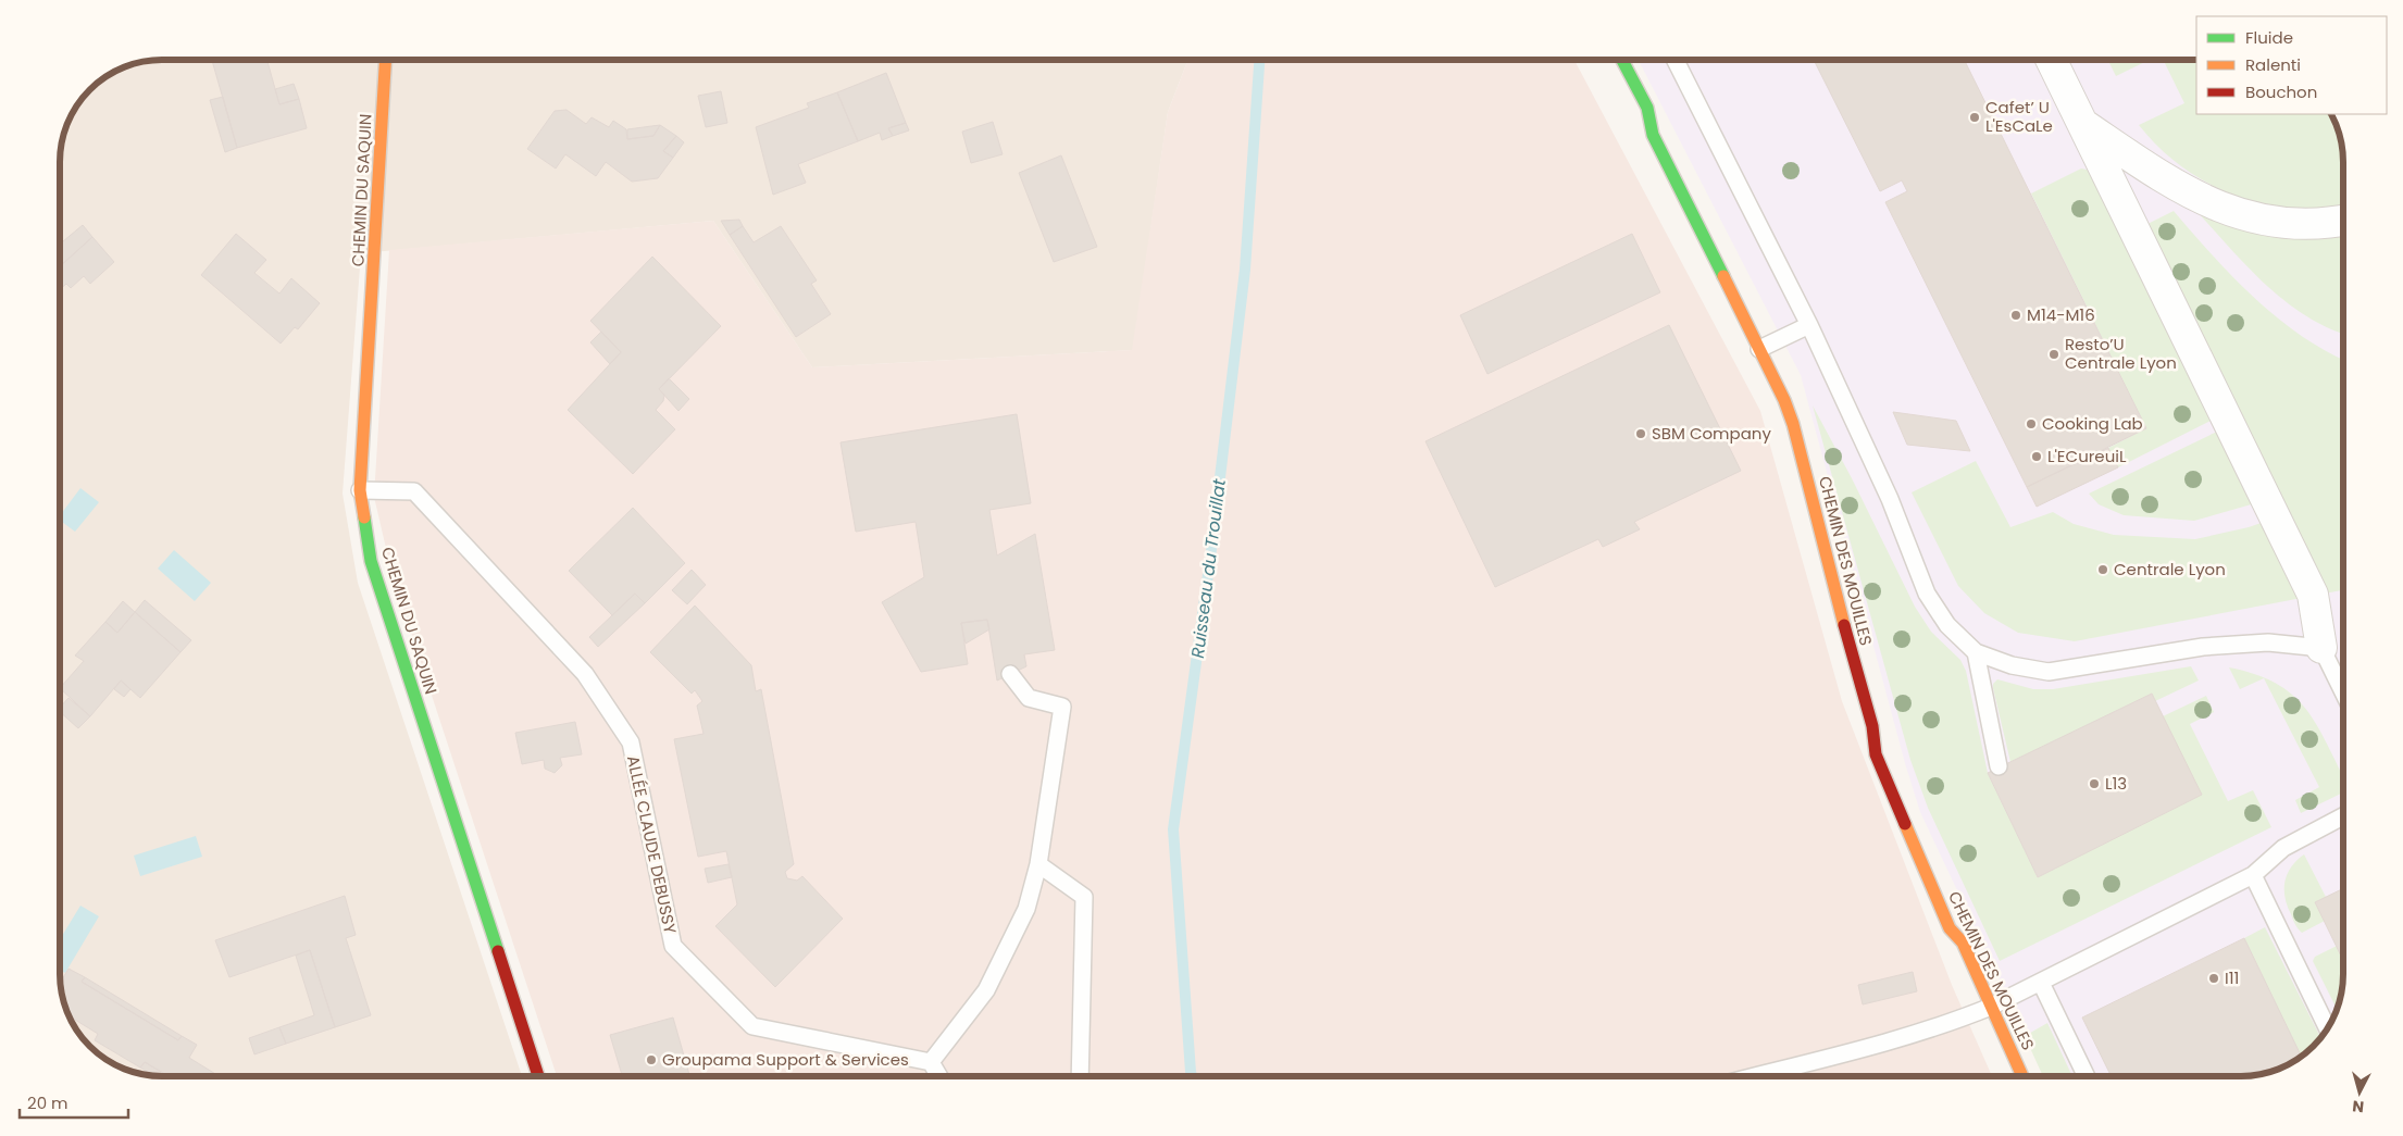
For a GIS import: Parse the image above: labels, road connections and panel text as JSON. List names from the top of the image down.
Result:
{
  "streets": {
    "street": ["CHEMIN DU SAQUIN", "CHEMIN DES MOUILLES"],
    "lane": ["ALLÉE CLAUDE DEBUSSY"]
  },
  "crossings": [
    ["CHEMIN DU SAQUIN", "ALLÉE CLAUDE DEBUSSY"]
  ],
  "water": ["Ruisseau du Trouillat"],
  "places": [
    "Cafet’ U L'EsCaLe",
    "M14-M16",
    "Resto’U Centrale Lyon",
    "Cooking Lab",
    "SBM Company",
    "L'ECureuiL",
    "Centrale Lyon",
    "L13",
    "I11",
    "Groupama Support & Services"
  ],
  "legend": ["Fluide", "Ralenti", "Bouchon"],
  "scale_bar": "20 m",
  "north": "bottom"
}
